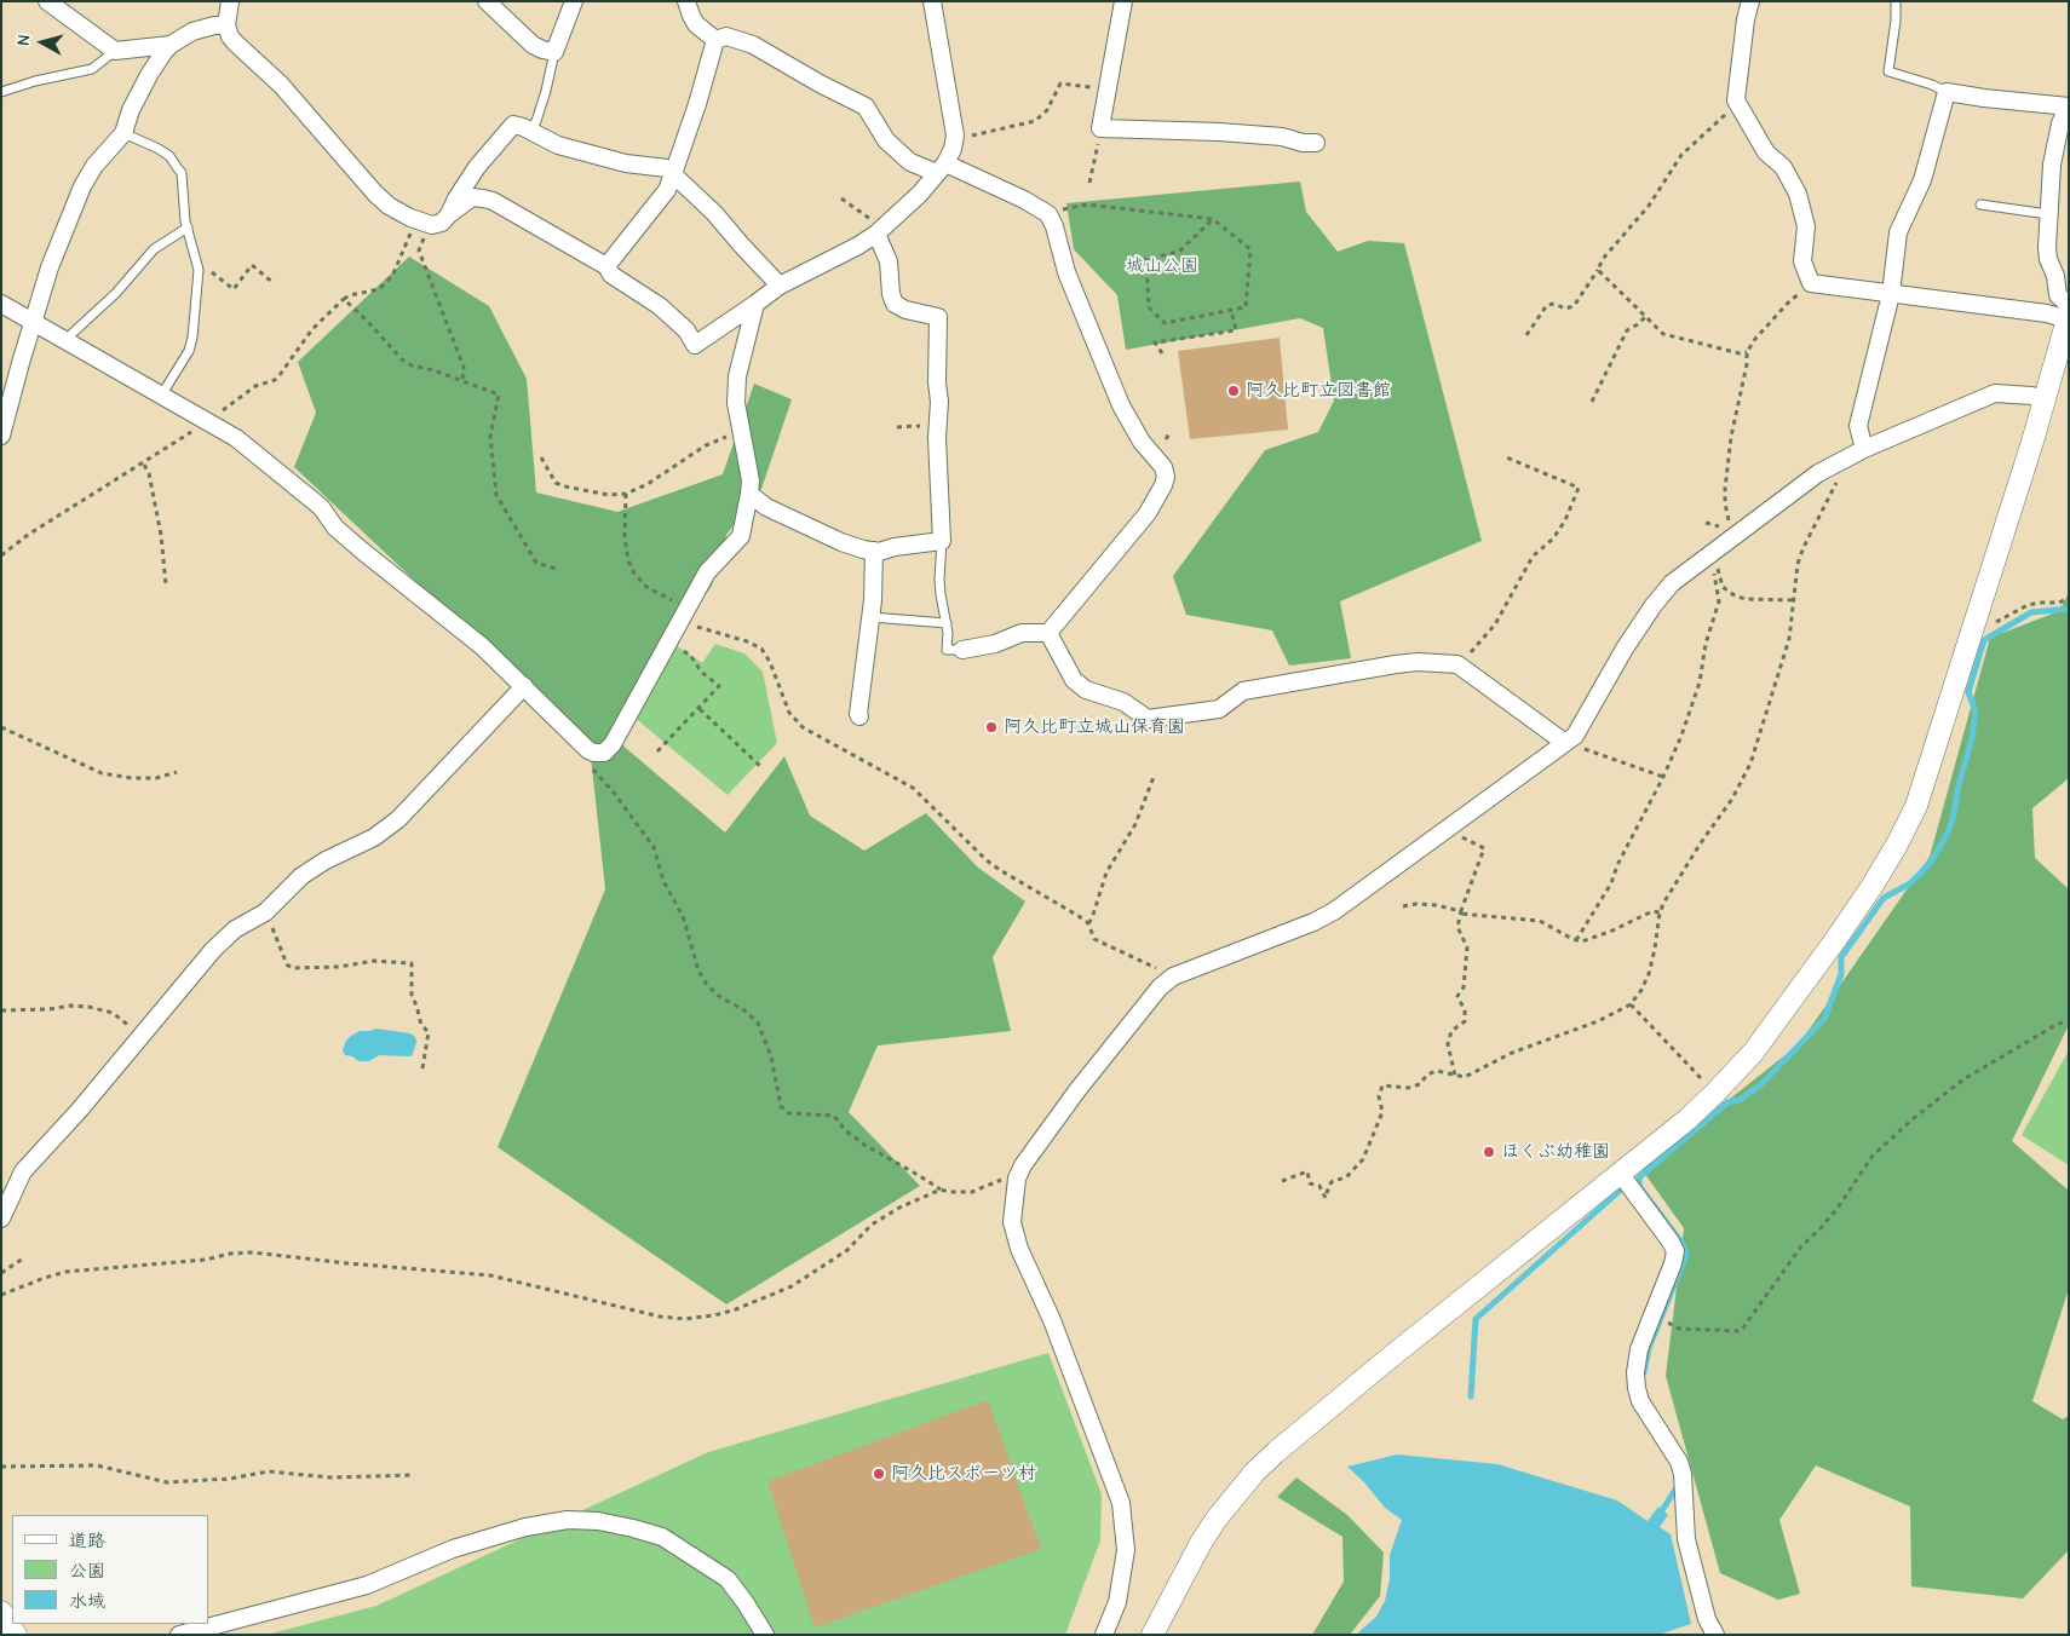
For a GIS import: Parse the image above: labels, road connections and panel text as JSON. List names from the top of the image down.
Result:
{
  "parks": ["城山公園"],
  "places": [
    "阿久比町立図書館",
    "阿久比町立城山保育園",
    "ほくぶ幼稚園",
    "阿久比スポーツ村"
  ],
  "legend": ["道路", "公園", "水域"],
  "north": "left"
}
